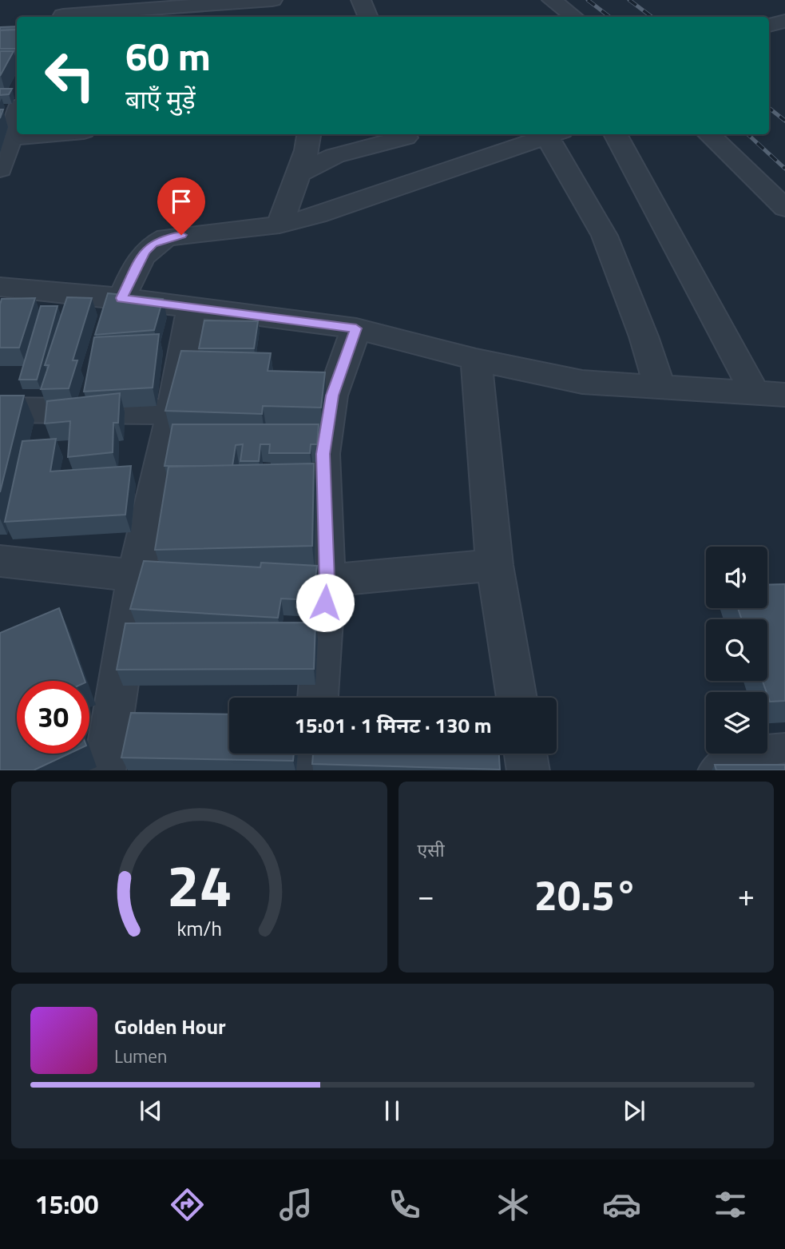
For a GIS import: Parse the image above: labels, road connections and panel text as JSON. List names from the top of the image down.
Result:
{
  "page": {
    "turn": ["60 m", "बाएँ मुड़ें"],
    "limit": "30",
    "trip": "15:01 · 1 मिनट · 130 m",
    "tile": "एसी",
    "heat": ["−", "20.5°", "+"],
    "song": ["Golden Hour", "Lumen"],
    "tabs": "15:00",
    "gauge": ["24", "km/h"]
  }
}
